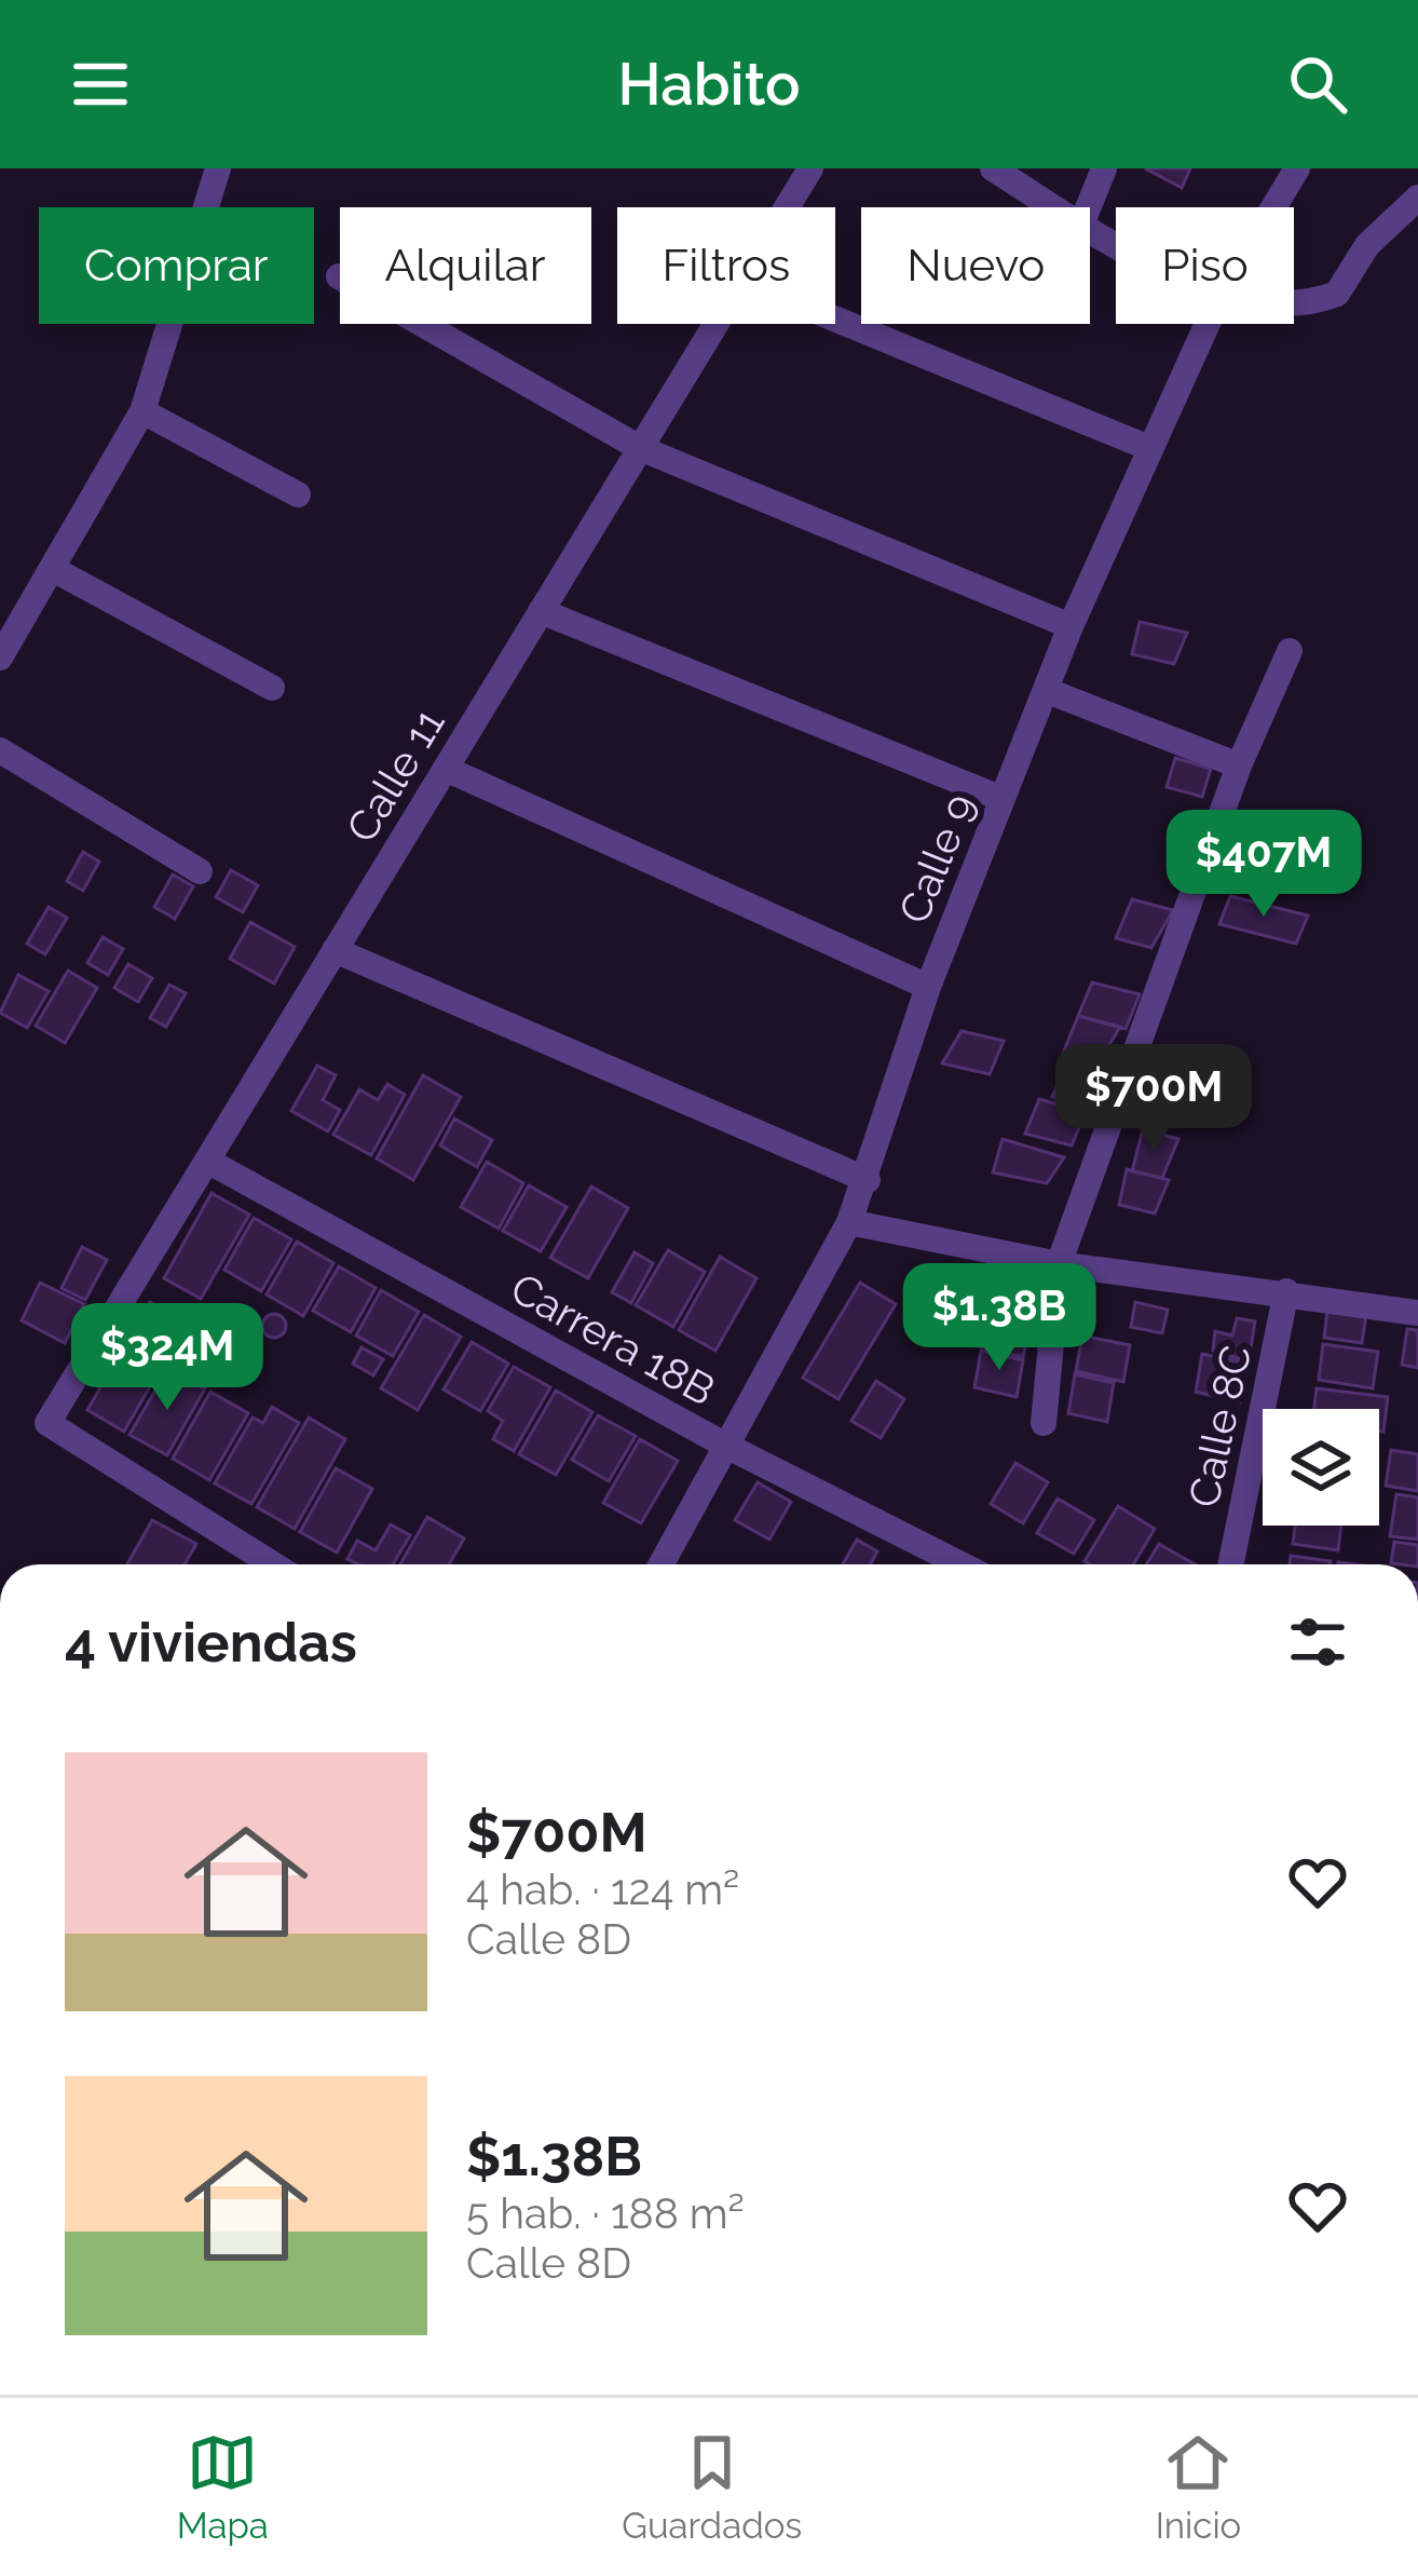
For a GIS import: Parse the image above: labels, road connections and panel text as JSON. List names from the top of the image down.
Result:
{
  "streets": {
    "street": [
      "Calle 11",
      "Calle 9",
      "Carrera 18B",
      "Calle 8C"
    ]
  },
  "crossings": [
    ["Calle 11", "Carrera 18B"],
    ["Calle 9", "Carrera 18B"]
  ],
  "page": {
    "header": "Habito",
    "chip": [
      "Comprar",
      "Alquilar",
      "Filtros",
      "Nuevo",
      "Piso"
    ],
    "price": [
      "$407M",
      "$700M",
      "$1.38B",
      "$324M"
    ],
    "heading": "4 viviendas",
    "list": [
      {
        "name": "$700M",
        "note": "4 hab. · 124 m² · Calle 8D"
      },
      {
        "name": "$1.38B",
        "note": "5 hab. · 188 m² · Calle 8D"
      }
    ],
    "tabs": ["Mapa", "Guardados", "Inicio"]
  }
}
